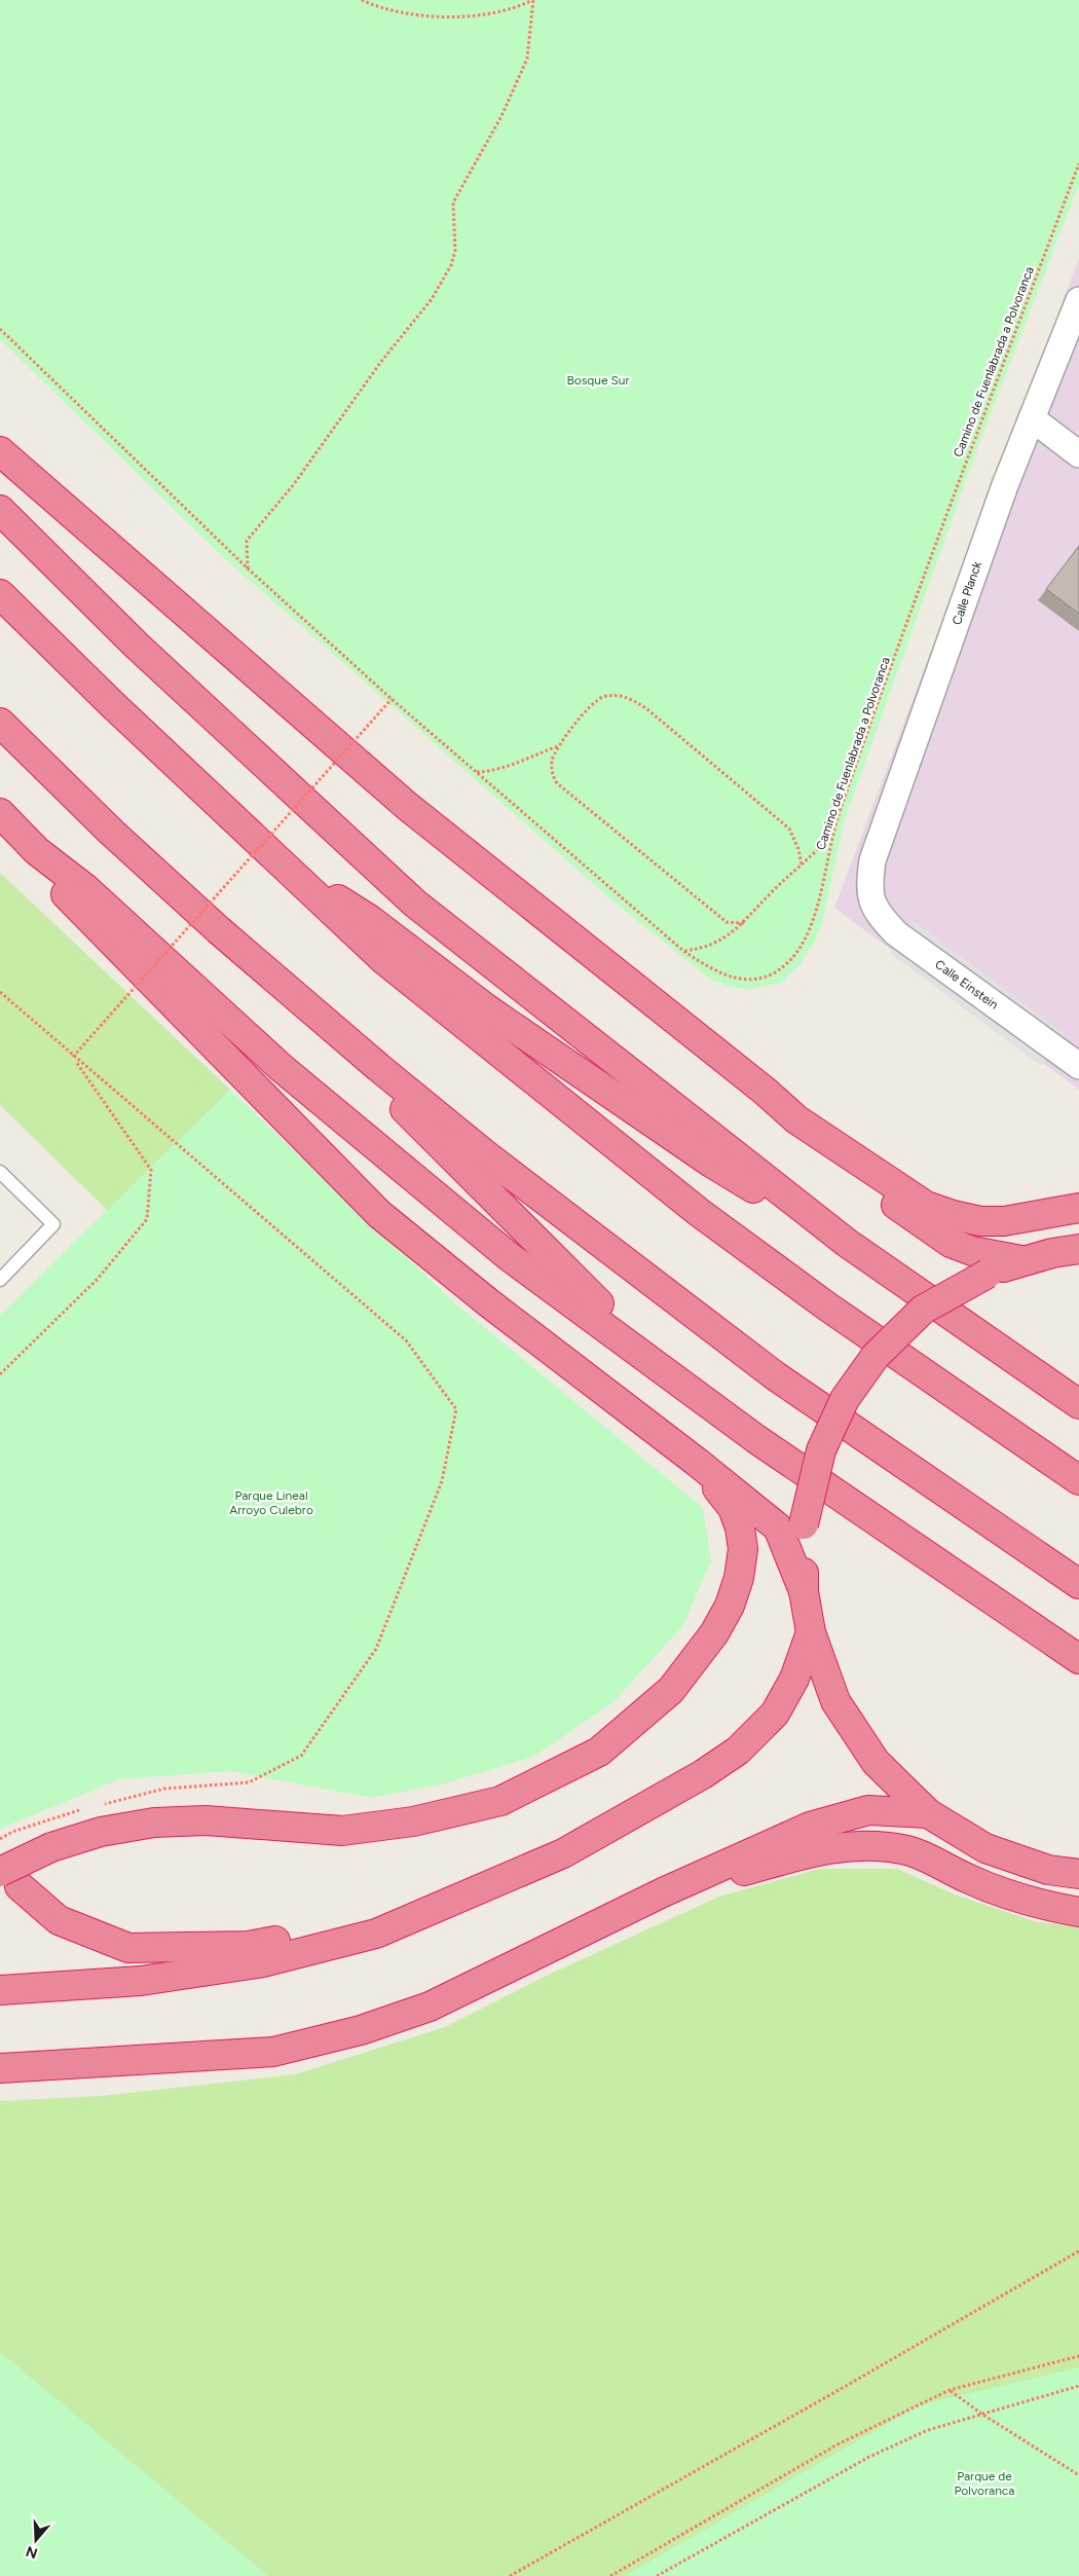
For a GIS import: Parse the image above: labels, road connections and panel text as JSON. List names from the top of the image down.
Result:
{
  "streets": {
    "street": ["Calle Planck", "Calle Einstein"],
    "path": ["Camino de Fuenlabrada a Polvoranca"]
  },
  "crossings": [
    ["Calle Planck", "Calle Einstein"]
  ],
  "parks": ["Bosque Sur", "Parque Lineal Arroyo Culebro", "Parque de Polvoranca"],
  "north": "bottom"
}
